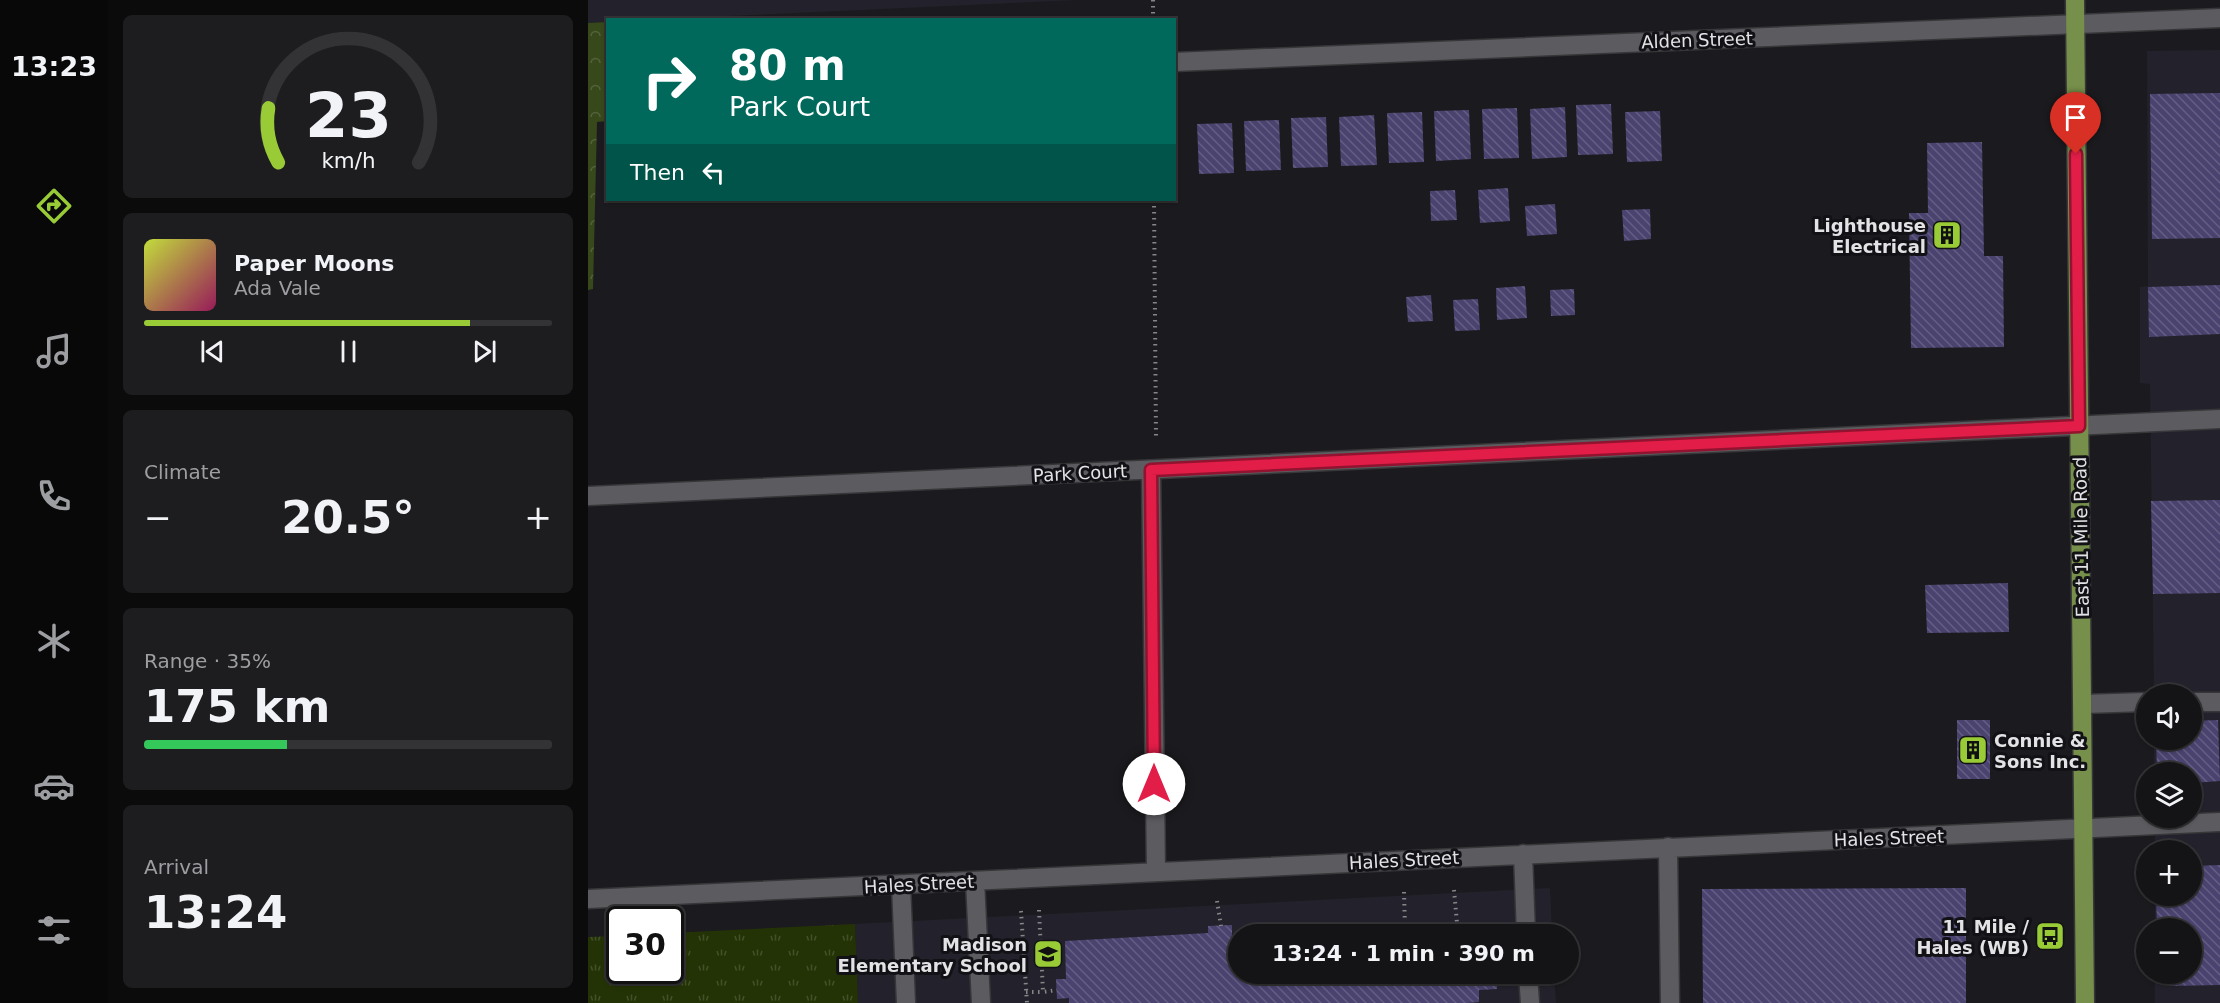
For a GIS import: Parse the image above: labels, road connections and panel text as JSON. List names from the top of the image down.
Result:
{
  "streets": {
    "main road": ["East 11 Mile Road"],
    "street": ["Alden Street", "Park Court", "Hales Street"]
  },
  "crossings": [
    ["Alden Street", "East 11 Mile Road"],
    ["Park Court", "East 11 Mile Road"],
    ["East 11 Mile Road", "Hales Street"]
  ],
  "places": {
    "building": ["Lighthouse Electrical", "Connie & Sons Inc."],
    "bus stop": ["11 Mile / Hales (WB)"],
    "school or university": ["Madison Elementary School"]
  },
  "page": {
    "tabs": "13:23",
    "turn": ["80 m", "Park Court"],
    "then": "Then",
    "song": ["Paper Moons", "Ada Vale"],
    "tile": [
      "Climate",
      ["Range · 35%", "175 km"],
      ["Arrival", "13:24"]
    ],
    "heat": ["−", "20.5°", "+"],
    "map_buttons": ["+", "−"],
    "limit": "30",
    "trip": "13:24 · 1 min · 390 m",
    "gauge": ["23", "km/h"]
  }
}
